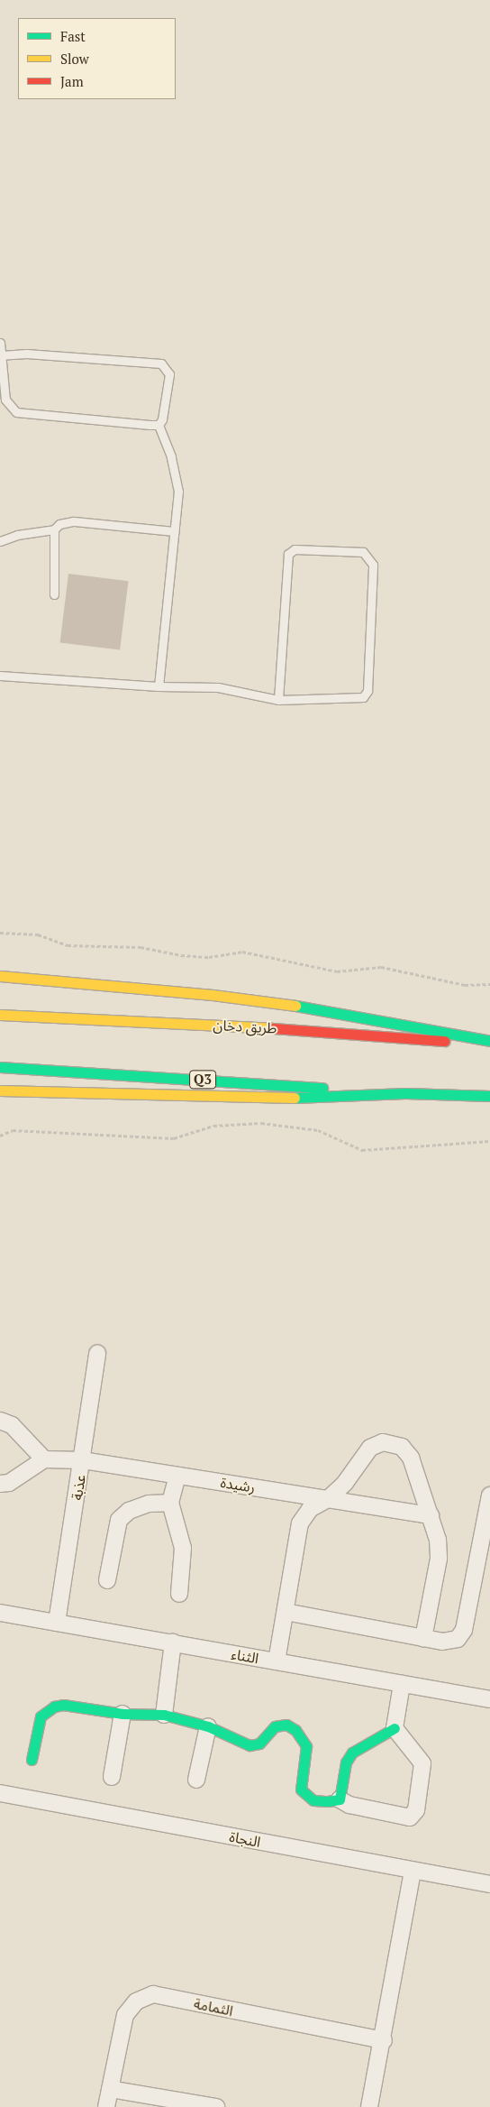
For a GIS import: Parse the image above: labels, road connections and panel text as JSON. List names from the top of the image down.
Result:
{
  "streets": {
    "main road": ["طريق دخان", "Q3"],
    "street": [
      "رشيدة",
      "عذبة",
      "الثناء",
      "النجاة",
      "الثمامة"
    ]
  },
  "crossings": [
    ["رشيدة", "عذبة"],
    ["عذبة", "الثناء"]
  ],
  "legend": ["Fast", "Slow", "Jam"]
}
